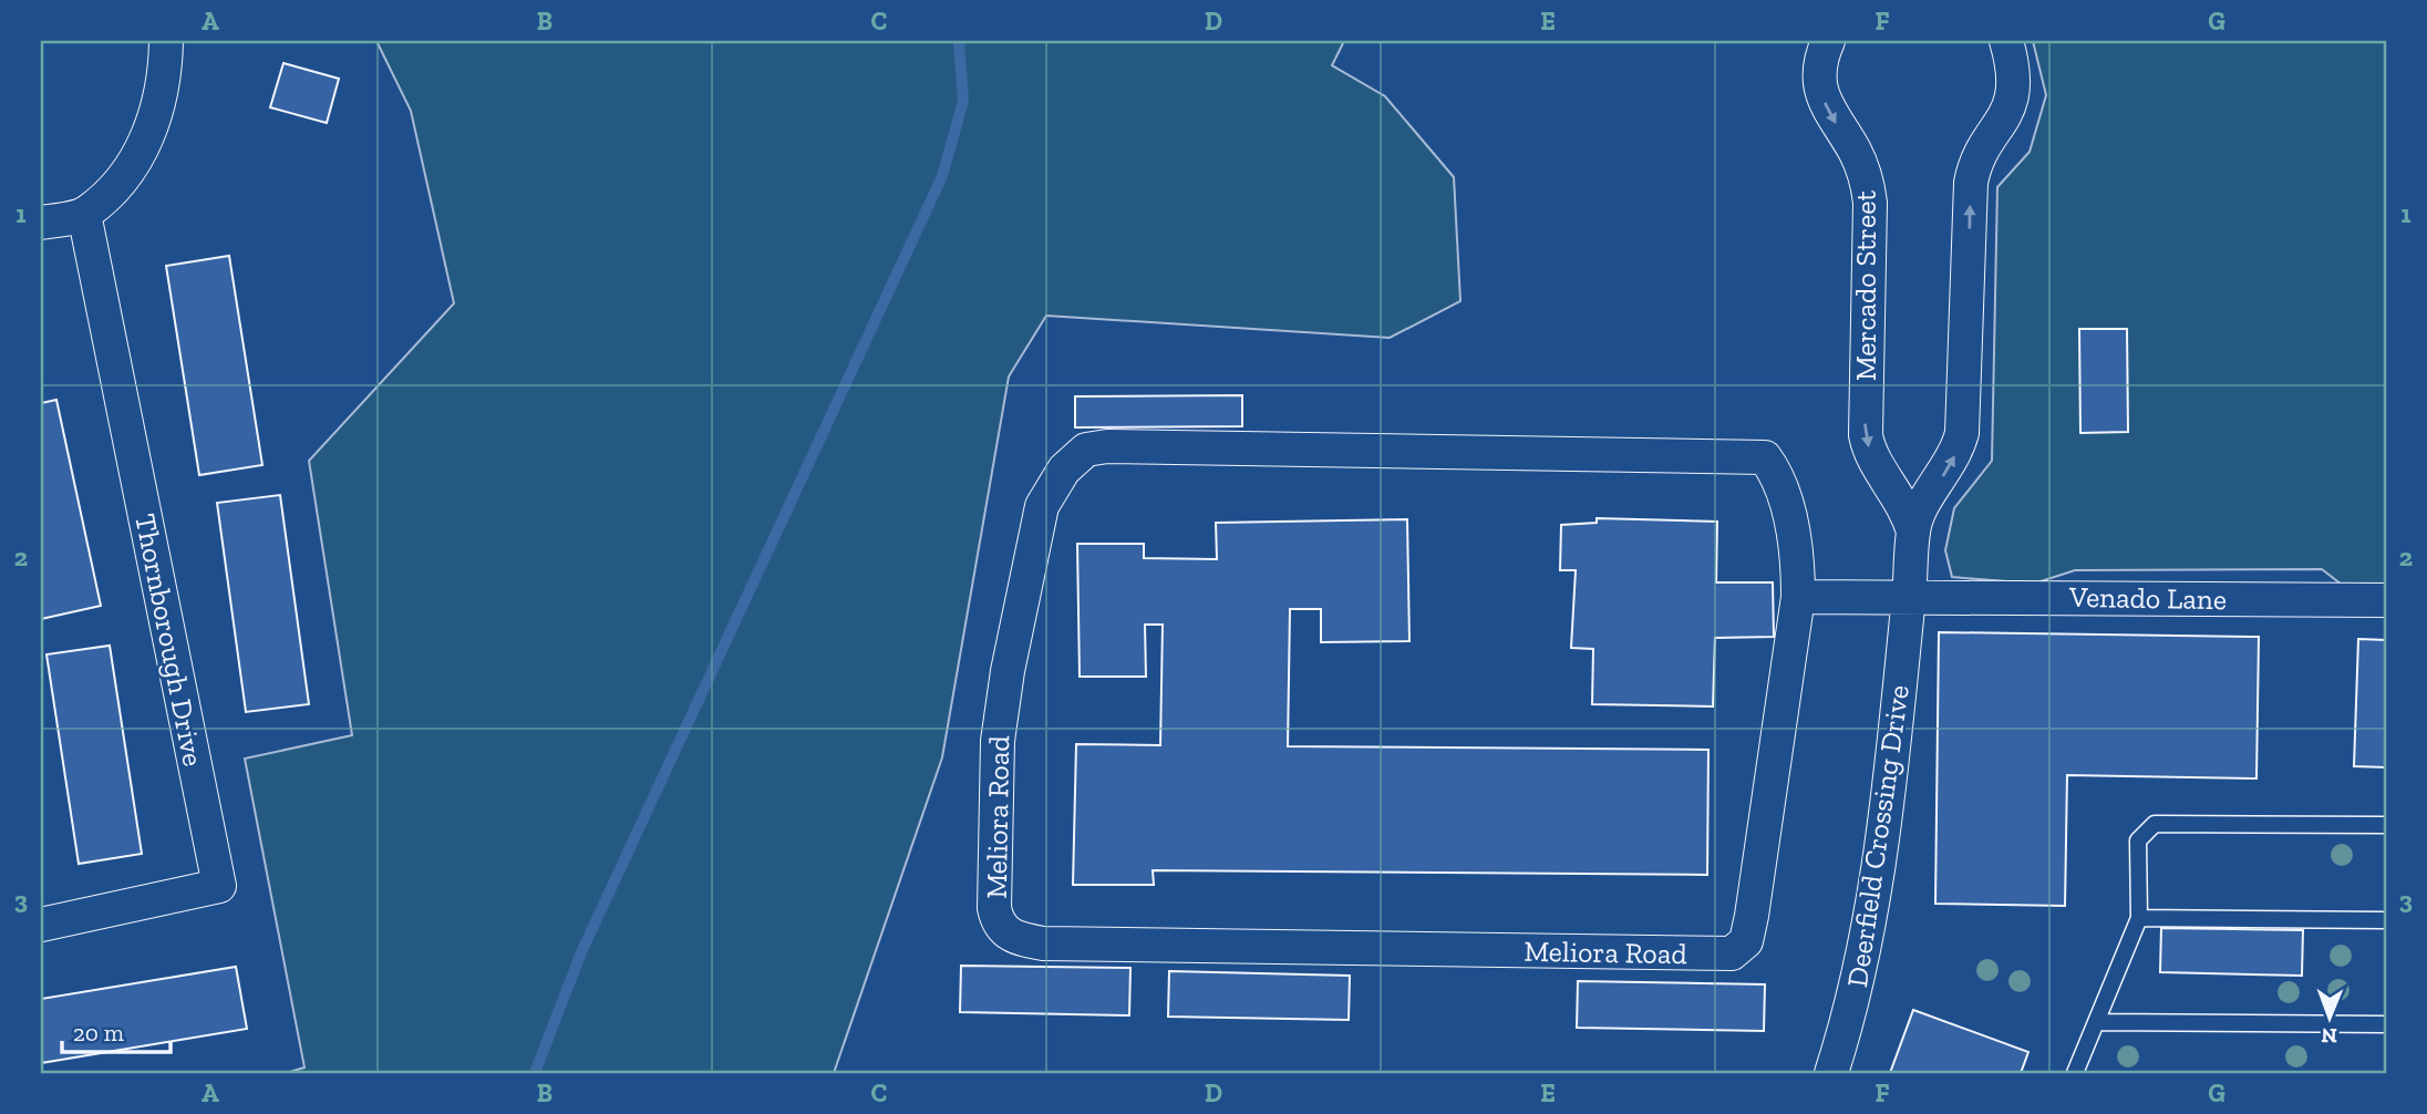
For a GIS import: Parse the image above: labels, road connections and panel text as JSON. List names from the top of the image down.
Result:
{
  "streets": {
    "street": [
      "Mercado Street",
      "Venado Lane",
      "Thornborough Drive",
      "Meliora Road",
      "Deerfield Crossing Drive"
    ]
  },
  "crossings": [
    ["Mercado Street", "Venado Lane"],
    ["Mercado Street", "Deerfield Crossing Drive"],
    ["Venado Lane", "Deerfield Crossing Drive"]
  ],
  "scale_bar": "20 m",
  "north": "bottom",
  "grid": {
    "columns": [
      "A",
      "B",
      "C",
      "D",
      "E",
      "F",
      "G"
    ],
    "rows": ["1", "2", "3"]
  }
}
